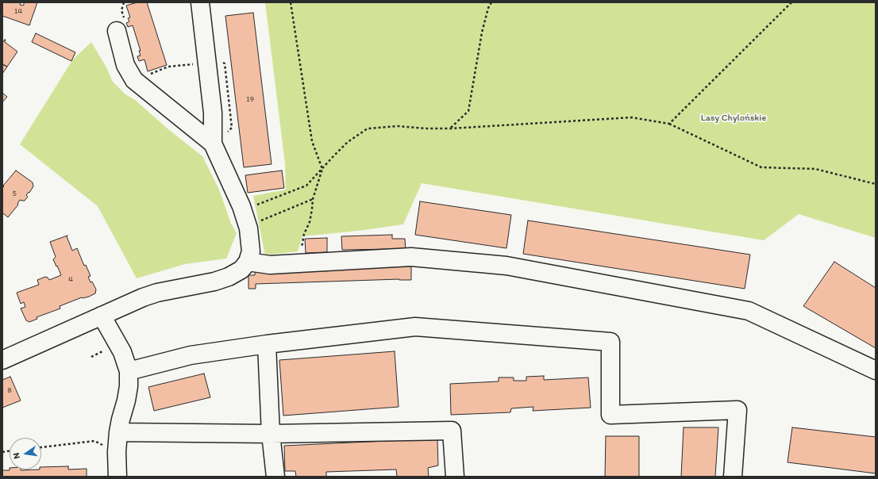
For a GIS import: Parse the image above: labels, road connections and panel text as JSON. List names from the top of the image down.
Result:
{
  "parks": ["Lasy Chylońskie"],
  "house_numbers": [
    "14",
    "19",
    "5",
    "4",
    "8"
  ],
  "north": "left"
}
